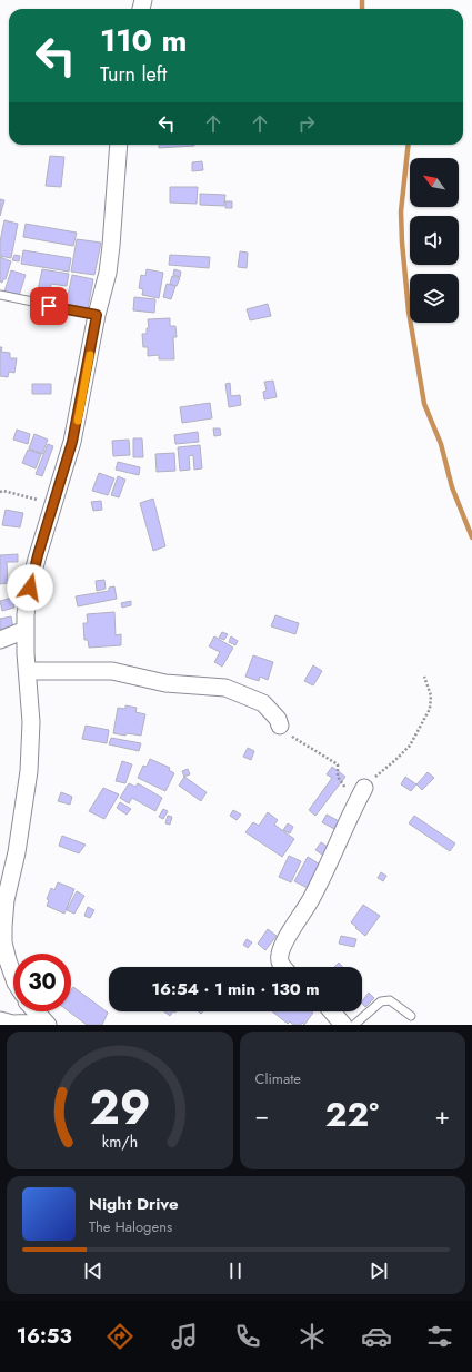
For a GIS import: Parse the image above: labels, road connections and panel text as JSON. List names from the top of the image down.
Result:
{
  "north": "top left",
  "page": {
    "turn": ["110 m", "Turn left"],
    "limit": "30",
    "trip": "16:54 · 1 min · 130 m",
    "tile": "Climate",
    "heat": ["−", "22°", "+"],
    "song": ["Night Drive", "The Halogens"],
    "tabs": "16:53",
    "gauge": ["29", "km/h"]
  }
}
